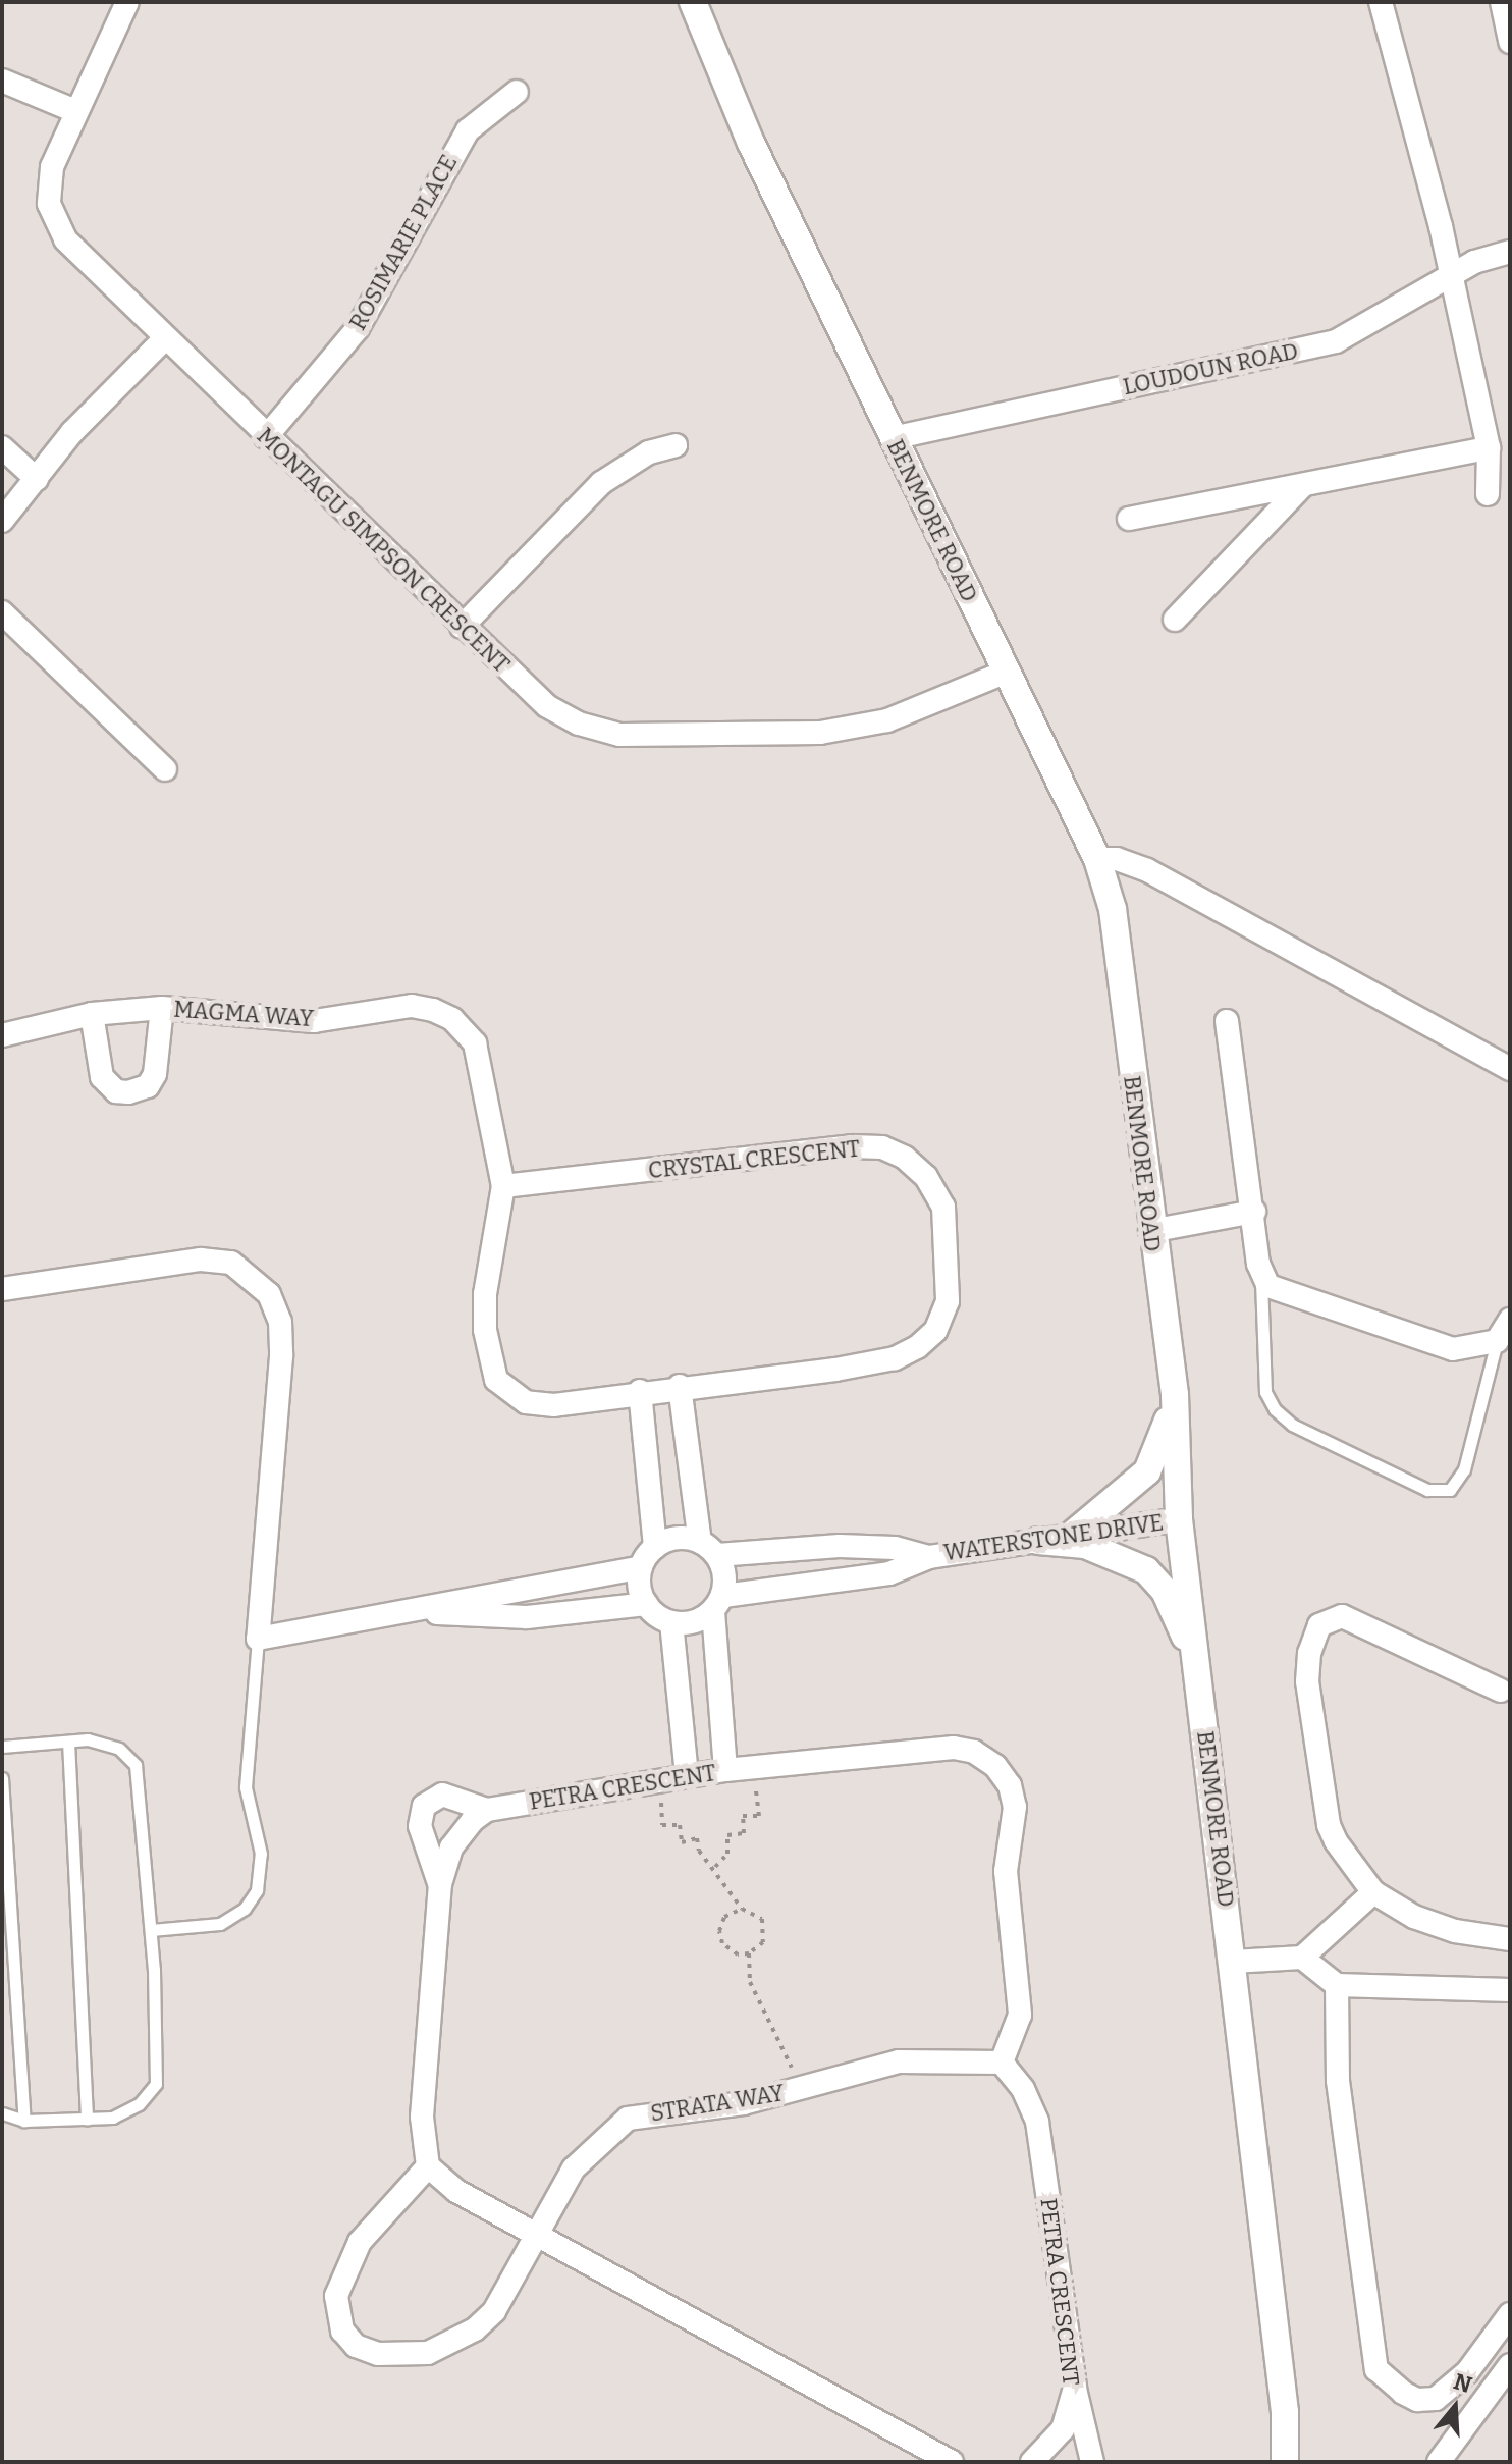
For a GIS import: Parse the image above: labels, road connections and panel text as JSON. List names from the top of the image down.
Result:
{
  "streets": {
    "street": [
      "ROSIMARIE PLACE",
      "LOUDOUN ROAD",
      "BENMORE ROAD",
      "MONTAGU SIMPSON CRESCENT",
      "MAGMA WAY",
      "CRYSTAL CRESCENT",
      "WATERSTONE DRIVE",
      "PETRA CRESCENT",
      "STRATA WAY"
    ]
  },
  "crossings": [
    ["ROSIMARIE PLACE", "MONTAGU SIMPSON CRESCENT"],
    ["LOUDOUN ROAD", "BENMORE ROAD"],
    ["BENMORE ROAD", "MONTAGU SIMPSON CRESCENT"],
    ["BENMORE ROAD", "WATERSTONE DRIVE"],
    ["MAGMA WAY", "CRYSTAL CRESCENT"],
    ["PETRA CRESCENT", "STRATA WAY"]
  ],
  "north": "top"
}
